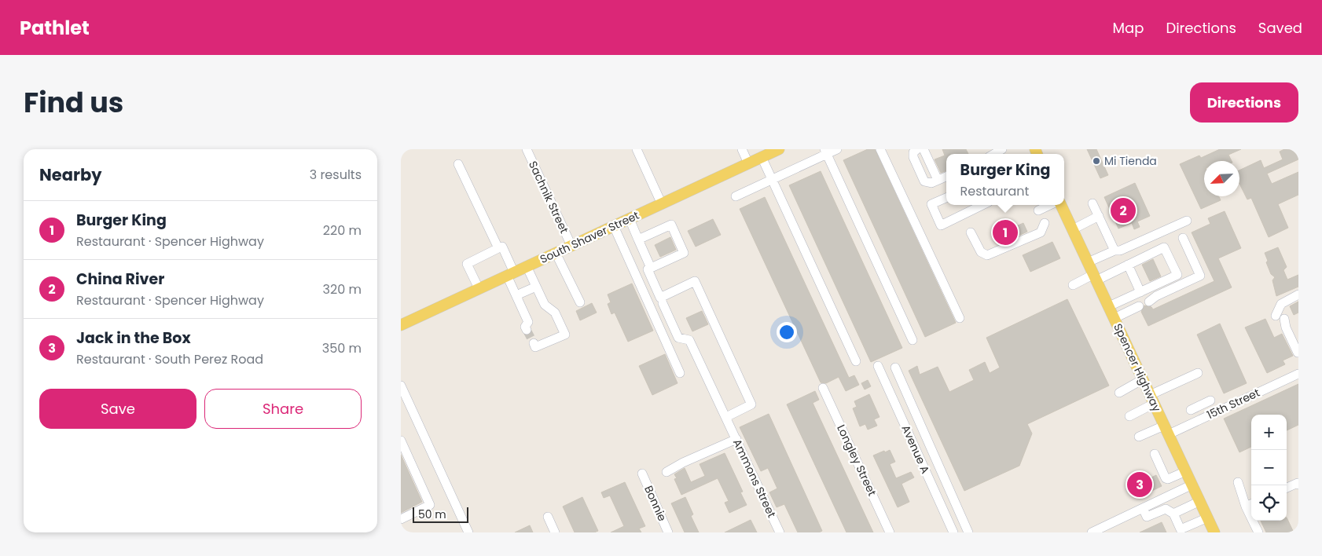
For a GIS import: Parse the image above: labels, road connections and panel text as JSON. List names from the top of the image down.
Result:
{
  "streets": {
    "main road": ["South Shaver Street", "Spencer Highway"],
    "street": [
      "Sachnik Street",
      "15th Street",
      "Avenue A",
      "Longley Street",
      "Ammons Street",
      "Bonnie"
    ]
  },
  "crossings": [
    ["Sachnik Street", "South Shaver Street"],
    ["Spencer Highway", "15th Street"]
  ],
  "places": ["Mi Tienda"],
  "scale_bar": "50 m",
  "north": "bottom left",
  "page": {
    "header": "Pathlet",
    "nav": ["Map", "Directions", "Saved"],
    "title": "Find us",
    "buttons": [
      "Directions",
      ["Save", "Share"]
    ],
    "heading": ["Nearby", "3 results"],
    "popup": ["Burger King", "Restaurant"],
    "pins": ["2", "1", "3"],
    "list": [
      {
        "mark": "1",
        "name": "Burger King",
        "note": "Restaurant · Spencer Highway",
        "value": "220 m"
      },
      {
        "mark": "2",
        "name": "China River",
        "note": "Restaurant · Spencer Highway",
        "value": "320 m"
      },
      {
        "mark": "3",
        "name": "Jack in the Box",
        "note": "Restaurant · South Perez Road",
        "value": "350 m"
      }
    ],
    "map_buttons": ["+", "−"],
    "scale": "50 m"
  }
}
